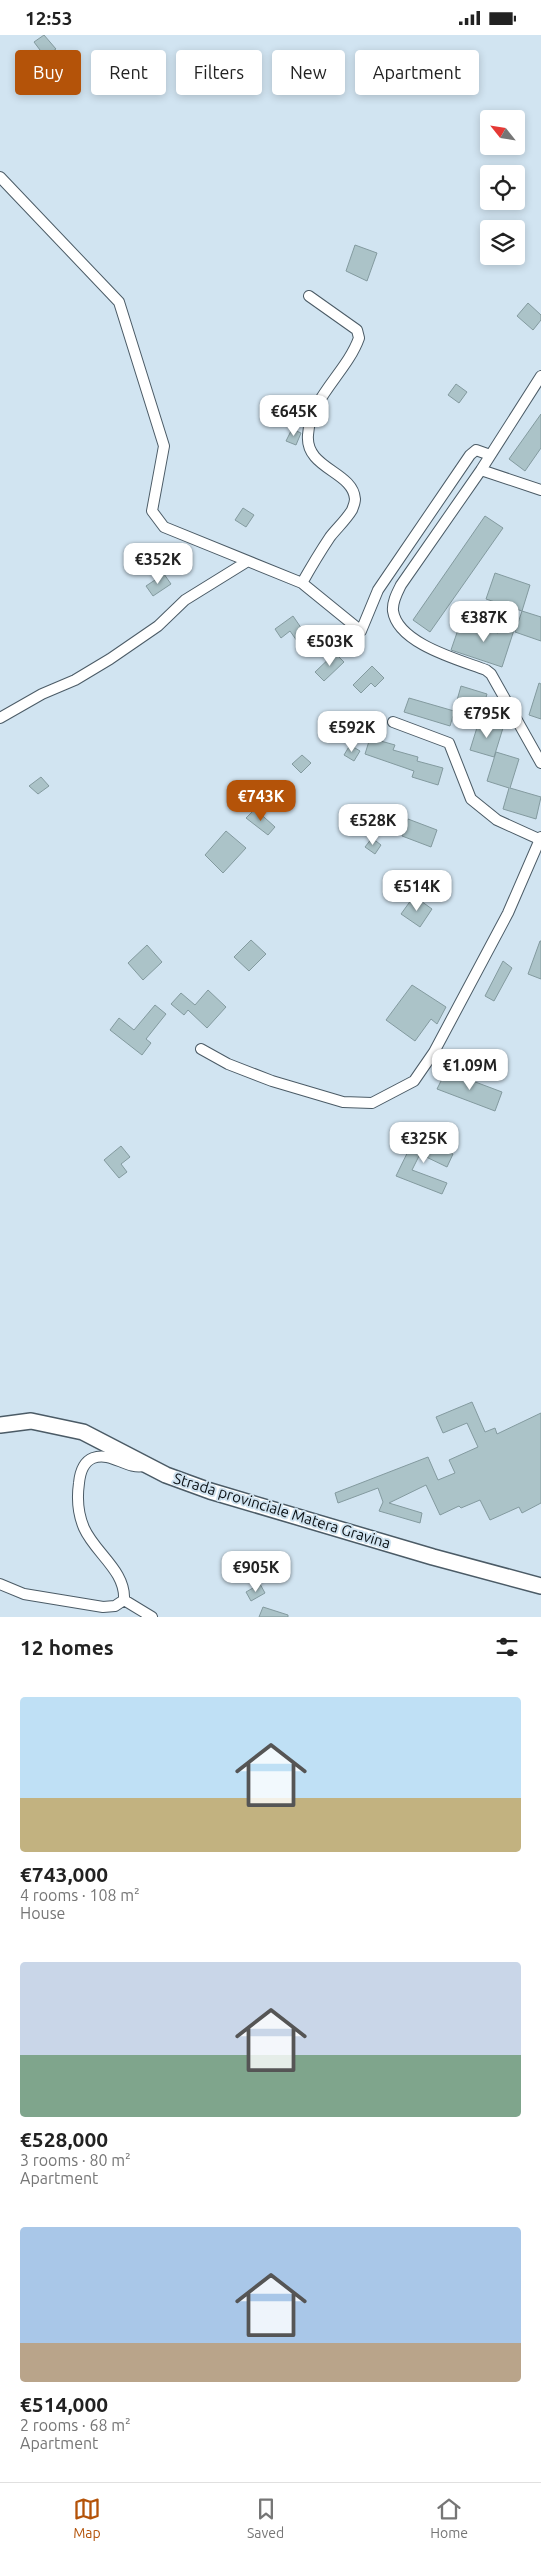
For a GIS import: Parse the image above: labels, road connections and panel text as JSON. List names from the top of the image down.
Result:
{
  "streets": {
    "main road": ["Strada provinciale Matera Gravina"]
  },
  "north": "top left",
  "page": {
    "status": "12:53",
    "chip": [
      "Buy",
      "Rent",
      "Filters",
      "New",
      "Apartment"
    ],
    "price": [
      "€645K",
      "€352K",
      "€387K",
      "€503K",
      "€795K",
      "€592K",
      "€743K",
      "€528K",
      "€514K",
      "€1.09M",
      "€325K",
      "€905K"
    ],
    "heading": "12 homes",
    "list": [
      {
        "name": "€743,000",
        "note": "4 rooms · 108 m² · House"
      },
      {
        "name": "€528,000",
        "note": "3 rooms · 80 m² · Apartment"
      },
      {
        "name": "€514,000",
        "note": "2 rooms · 68 m² · Apartment"
      }
    ],
    "tabs": ["Map", "Saved", "Home"]
  }
}
